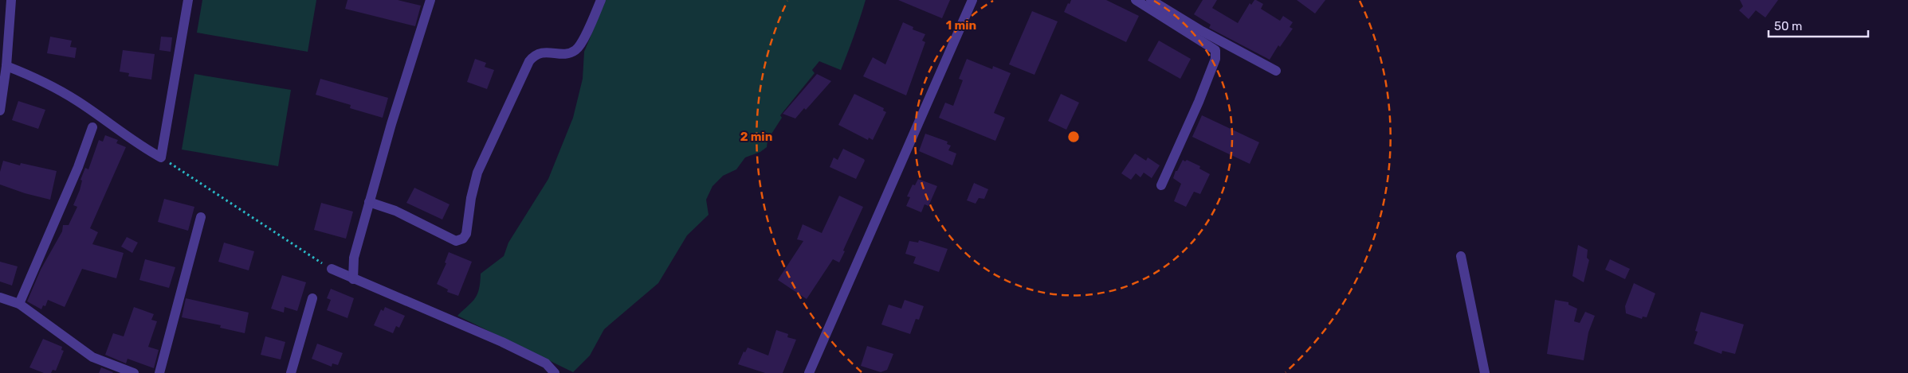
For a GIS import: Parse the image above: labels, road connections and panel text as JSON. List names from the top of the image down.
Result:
{
  "scale_bar": "50 m",
  "rings": ["1 min", "2 min"]
}
